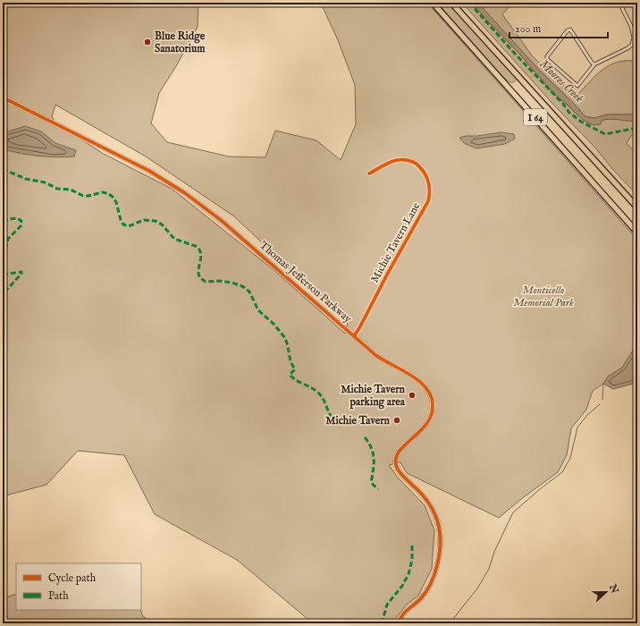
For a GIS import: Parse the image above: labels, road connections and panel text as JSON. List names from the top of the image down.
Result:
{
  "streets": {
    "highway": ["I 64"],
    "main road": ["Thomas Jefferson Parkway"],
    "street": ["Michie Tavern Lane"]
  },
  "crossings": [
    ["Michie Tavern Lane", "Thomas Jefferson Parkway"]
  ],
  "water": ["Moores Creek"],
  "parks": ["Monticello Memorial Park"],
  "places": ["Blue Ridge Sanatorium", "Michie Tavern parking area", "Michie Tavern"],
  "legend": ["Cycle path", "Path"],
  "scale_bar": "200 m",
  "north": "right"
}
